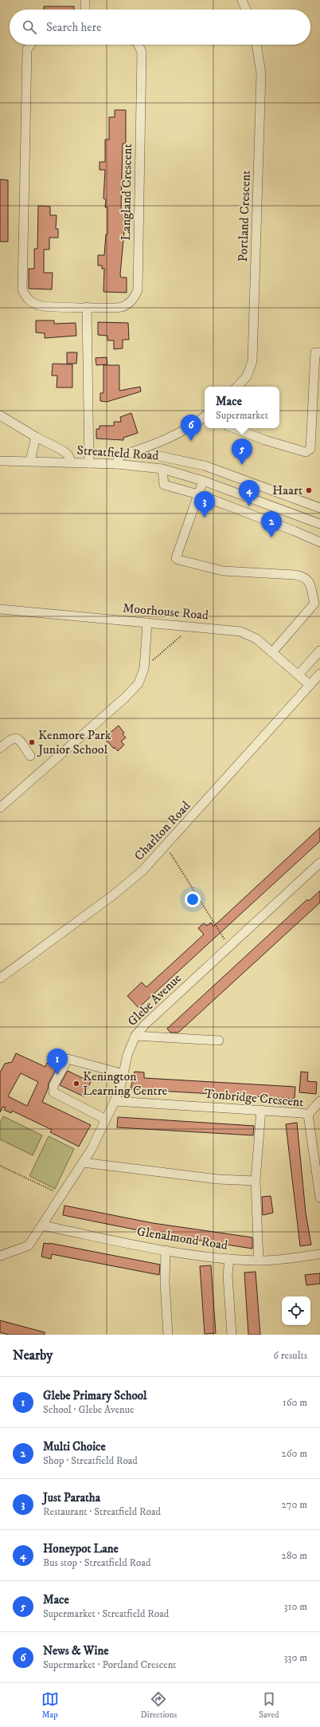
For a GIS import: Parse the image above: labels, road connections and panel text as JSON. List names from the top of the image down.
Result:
{
  "streets": {
    "street": [
      "Langland Crescent",
      "Portland Crescent",
      "Streatfield Road",
      "Moorhouse Road",
      "Charlton Road",
      "Glebe Avenue",
      "Tonbridge Crescent",
      "Glenalmond Road"
    ]
  },
  "crossings": [
    ["Moorhouse Road", "Charlton Road"],
    ["Glebe Avenue", "Tonbridge Crescent"],
    ["Glebe Avenue", "Glenalmond Road"]
  ],
  "places": ["Haart", "Kenmore Park Junior School", "Kenington Learning Centre"],
  "page": {
    "search": "Search here",
    "popup": ["Mace", "Supermarket"],
    "pins": [
      "6",
      "5",
      "4",
      "3",
      "2",
      "1"
    ],
    "heading": ["Nearby", "6 results"],
    "list": [
      {
        "mark": "1",
        "name": "Glebe Primary School",
        "note": "School · Glebe Avenue",
        "value": "160 m"
      },
      {
        "mark": "2",
        "name": "Multi Choice",
        "note": "Shop · Streatfield Road",
        "value": "260 m"
      },
      {
        "mark": "3",
        "name": "Just Paratha",
        "note": "Restaurant · Streatfield Road",
        "value": "270 m"
      },
      {
        "mark": "4",
        "name": "Honeypot Lane",
        "note": "Bus stop · Streatfield Road",
        "value": "280 m"
      },
      {
        "mark": "5",
        "name": "Mace",
        "note": "Supermarket · Streatfield Road",
        "value": "310 m"
      },
      {
        "mark": "6",
        "name": "News & Wine",
        "note": "Supermarket · Portland Crescent",
        "value": "330 m"
      }
    ],
    "nav": ["Map", "Directions", "Saved"]
  }
}
